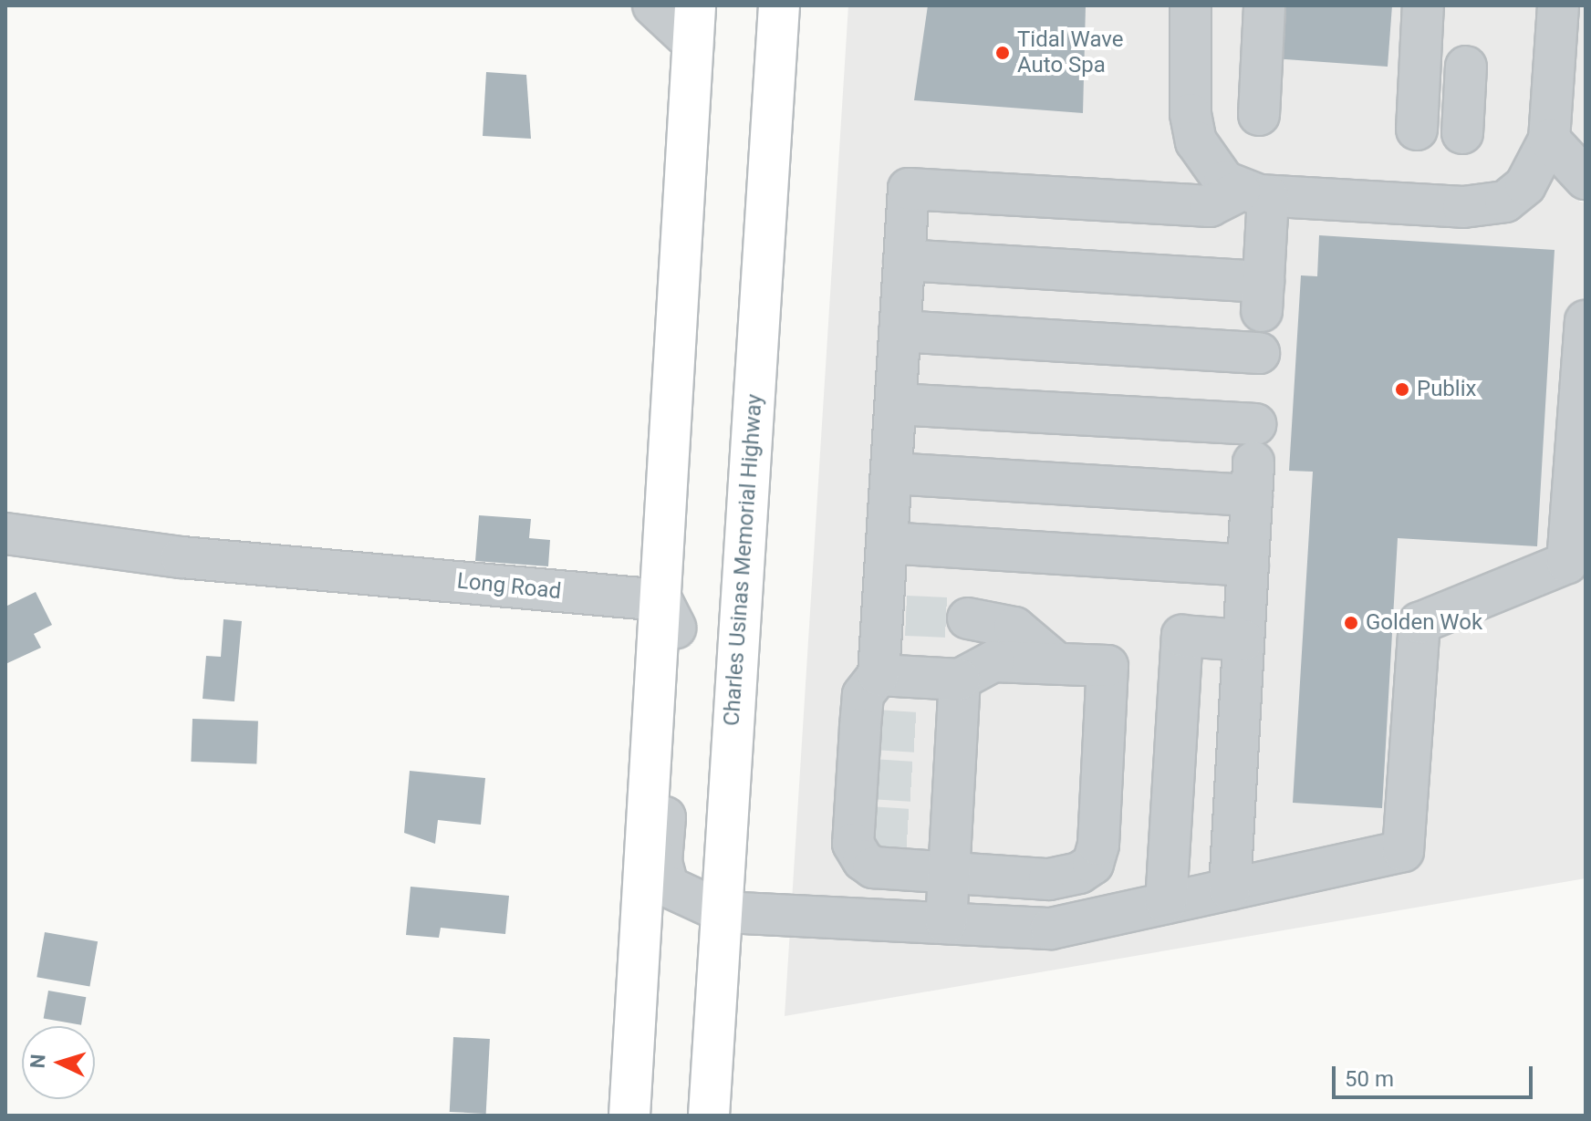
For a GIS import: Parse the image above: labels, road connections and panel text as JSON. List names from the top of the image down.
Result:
{
  "streets": {
    "highway": ["Charles Usinas Memorial Highway"],
    "street": ["Long Road"]
  },
  "places": ["Tidal Wave Auto Spa", "Publix", "Golden Wok"],
  "scale_bar": "50 m",
  "north": "left"
}
